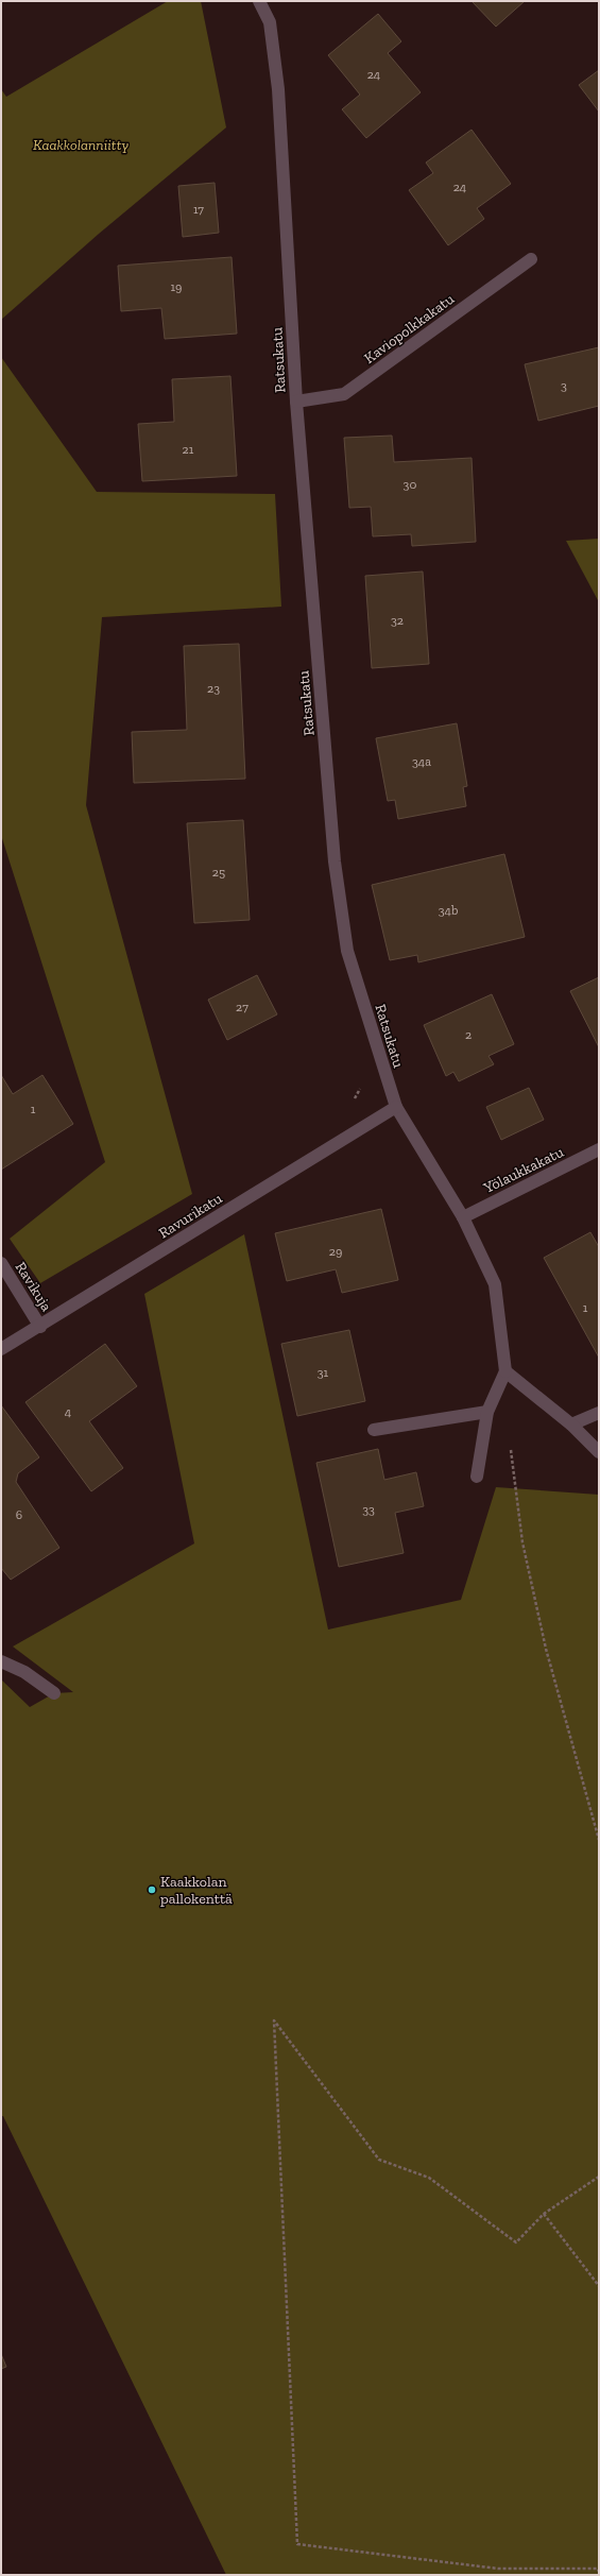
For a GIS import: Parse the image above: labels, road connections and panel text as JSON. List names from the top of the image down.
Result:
{
  "streets": {
    "street": [
      "Kaviopolkkakatu",
      "Ratsukatu",
      "Yölaukkakatu",
      "Ravurikatu",
      "Ravikuja"
    ]
  },
  "crossings": [
    ["Kaviopolkkakatu", "Ratsukatu"],
    ["Ratsukatu", "Yölaukkakatu"],
    ["Ratsukatu", "Ravurikatu"],
    ["Ravurikatu", "Ravikuja"]
  ],
  "parks": ["Kaakkolanniitty"],
  "places": ["Kaakkolan pallokenttä"],
  "house_numbers": [
    "24",
    "24",
    "17",
    "19",
    "3",
    "21",
    "30",
    "32",
    "23",
    "34a",
    "25",
    "34b",
    "27",
    "2",
    "1",
    "29",
    "1",
    "31",
    "4",
    "33",
    "6"
  ]
}
